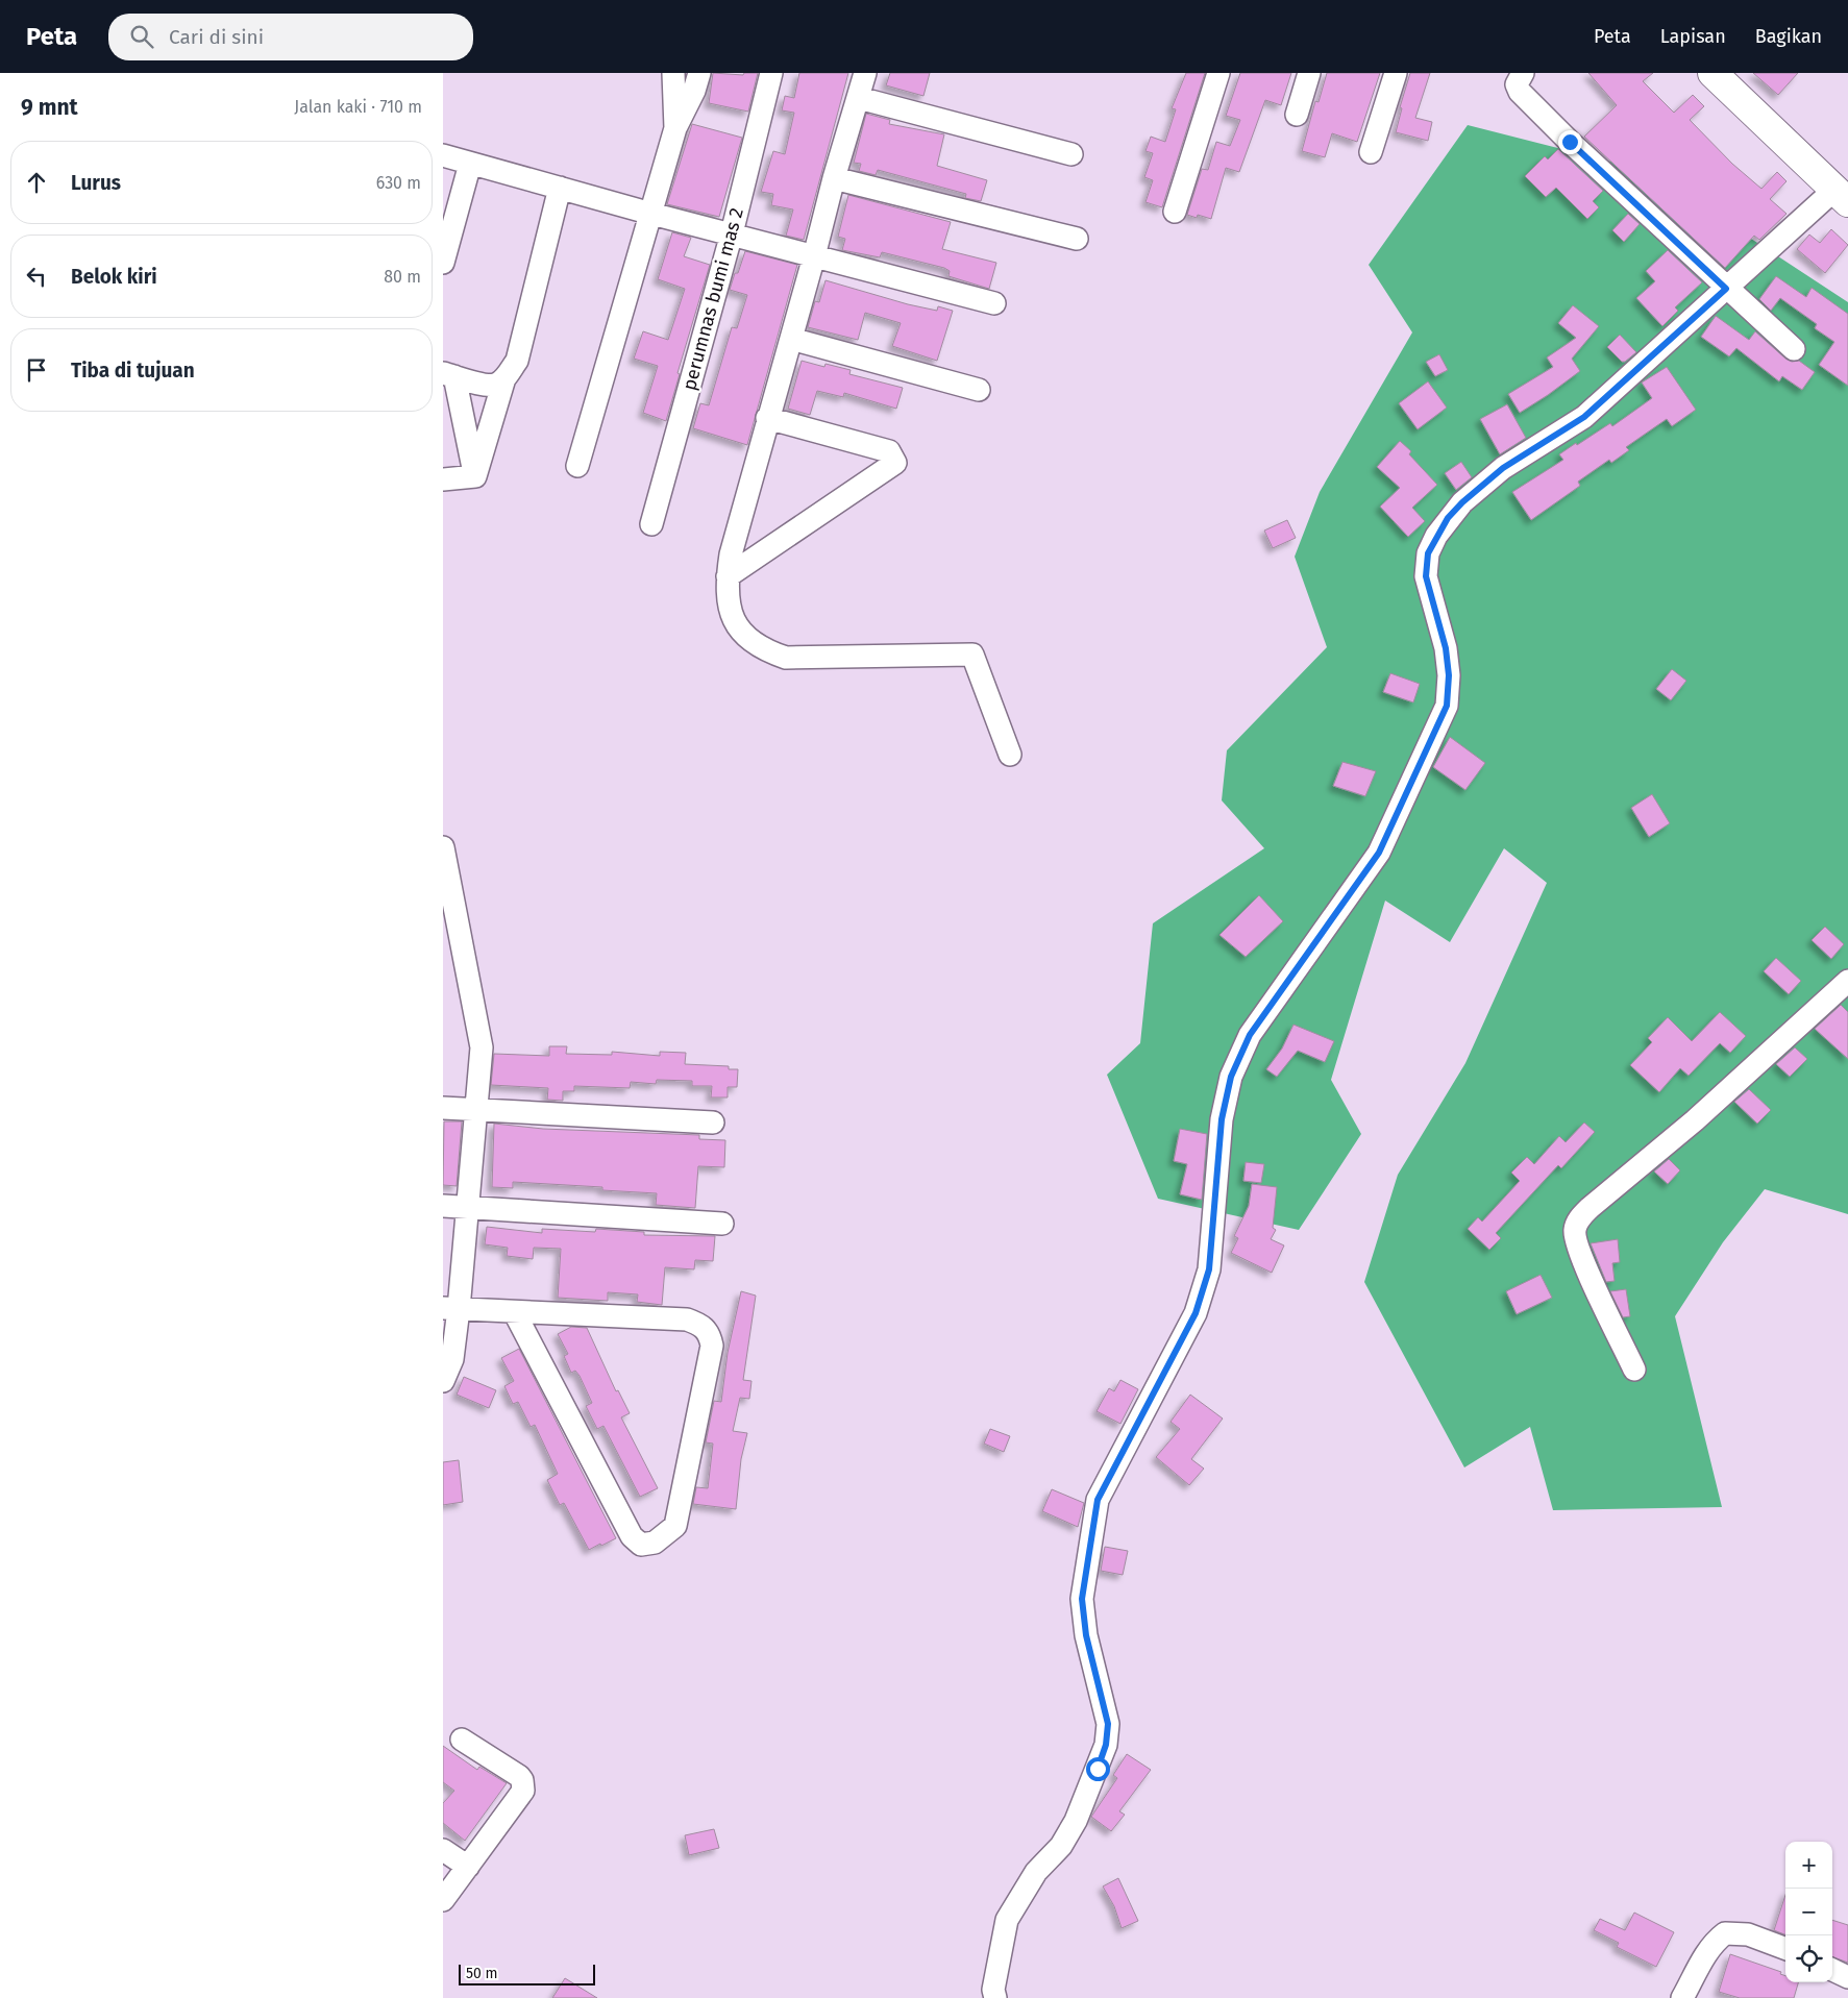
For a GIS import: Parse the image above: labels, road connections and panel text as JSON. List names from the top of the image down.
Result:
{
  "streets": {
    "street": ["perumnas bumi mas 2"]
  },
  "scale_bar": "50 m",
  "page": {
    "header": "Peta",
    "search": "Cari di sini",
    "nav": ["Peta", "Lapisan", "Bagikan"],
    "heading": ["9 mnt", "Jalan kaki · 710 m"],
    "list": [
      ["Lurus", "630 m"],
      ["Belok kiri", "80 m"],
      "Tiba di tujuan"
    ],
    "map_buttons": ["+", "−"],
    "scale": "50 m"
  }
}
